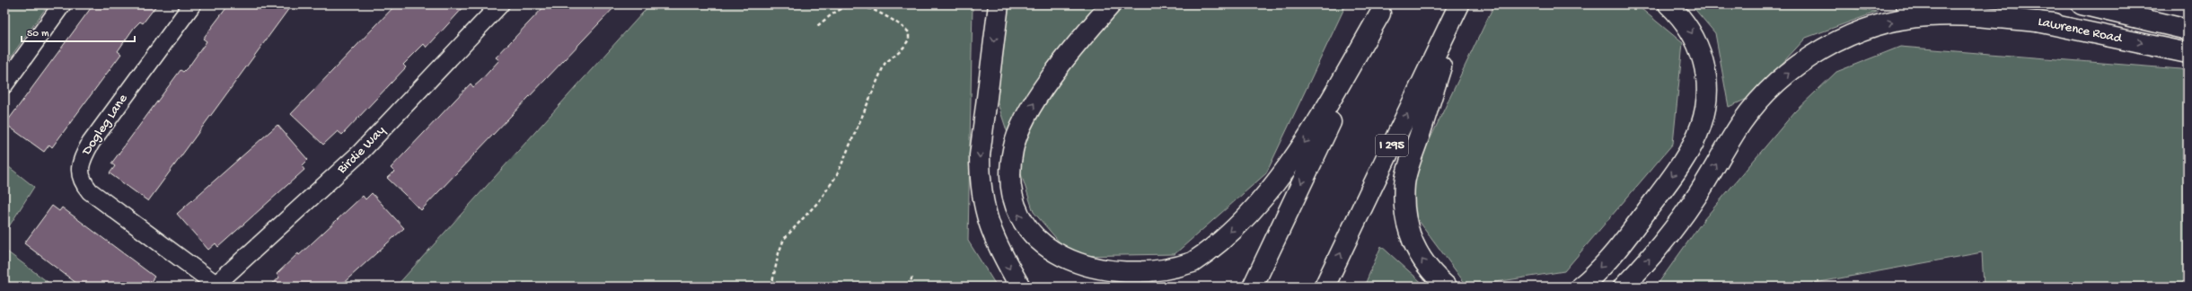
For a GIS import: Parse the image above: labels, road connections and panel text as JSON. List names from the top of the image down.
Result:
{
  "streets": {
    "highway": ["Lawrence Road", "I 295"],
    "street": ["Dogleg Lane", "Birdie Way"]
  },
  "crossings": [
    ["Dogleg Lane", "Birdie Way"]
  ],
  "scale_bar": "50 m"
}
